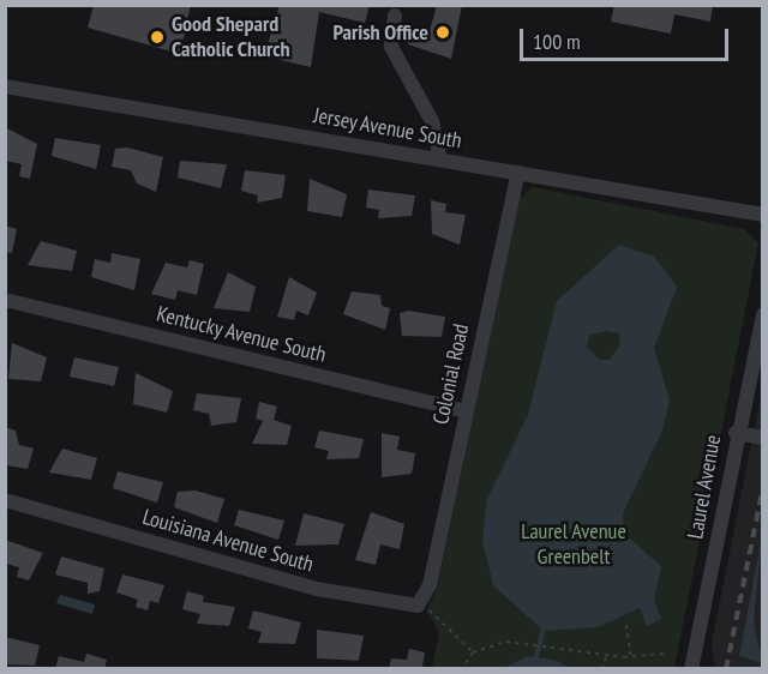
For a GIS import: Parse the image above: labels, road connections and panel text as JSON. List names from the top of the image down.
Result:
{
  "streets": {
    "street": [
      "Jersey Avenue South",
      "Kentucky Avenue South",
      "Colonial Road",
      "Laurel Avenue",
      "Louisiana Avenue South"
    ]
  },
  "crossings": [
    ["Jersey Avenue South", "Colonial Road"],
    ["Kentucky Avenue South", "Colonial Road"],
    ["Colonial Road", "Louisiana Avenue South"]
  ],
  "parks": ["Laurel Avenue Greenbelt"],
  "places": ["Parish Office", "Good Shepard Catholic Church"],
  "scale_bar": "100 m"
}
